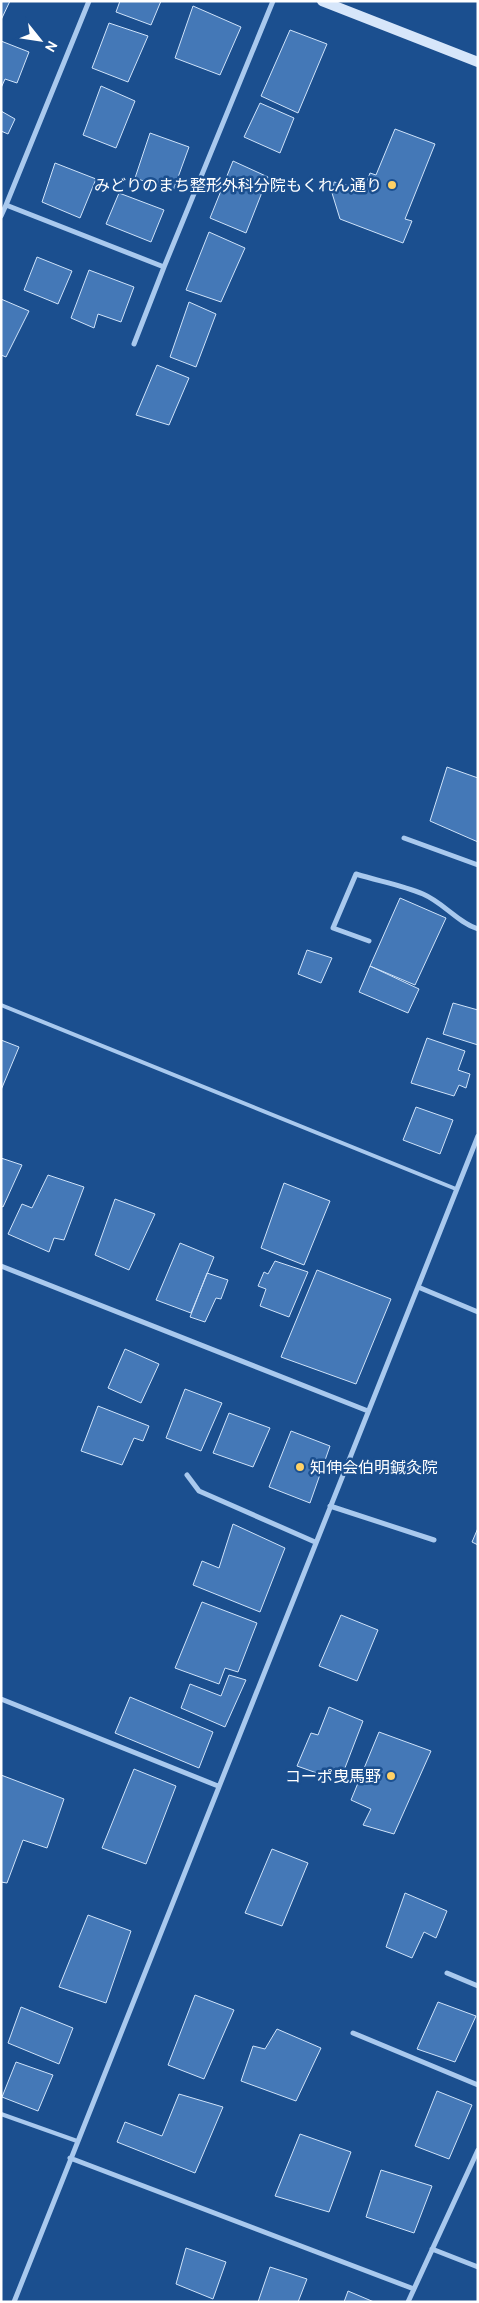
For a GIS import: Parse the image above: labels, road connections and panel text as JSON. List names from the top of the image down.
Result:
{
  "places": ["みどりのまち整形外科分院もくれん通り", "知伸会伯明鍼灸院", "コーポ曳馬野"],
  "north": "bottom right"
}
